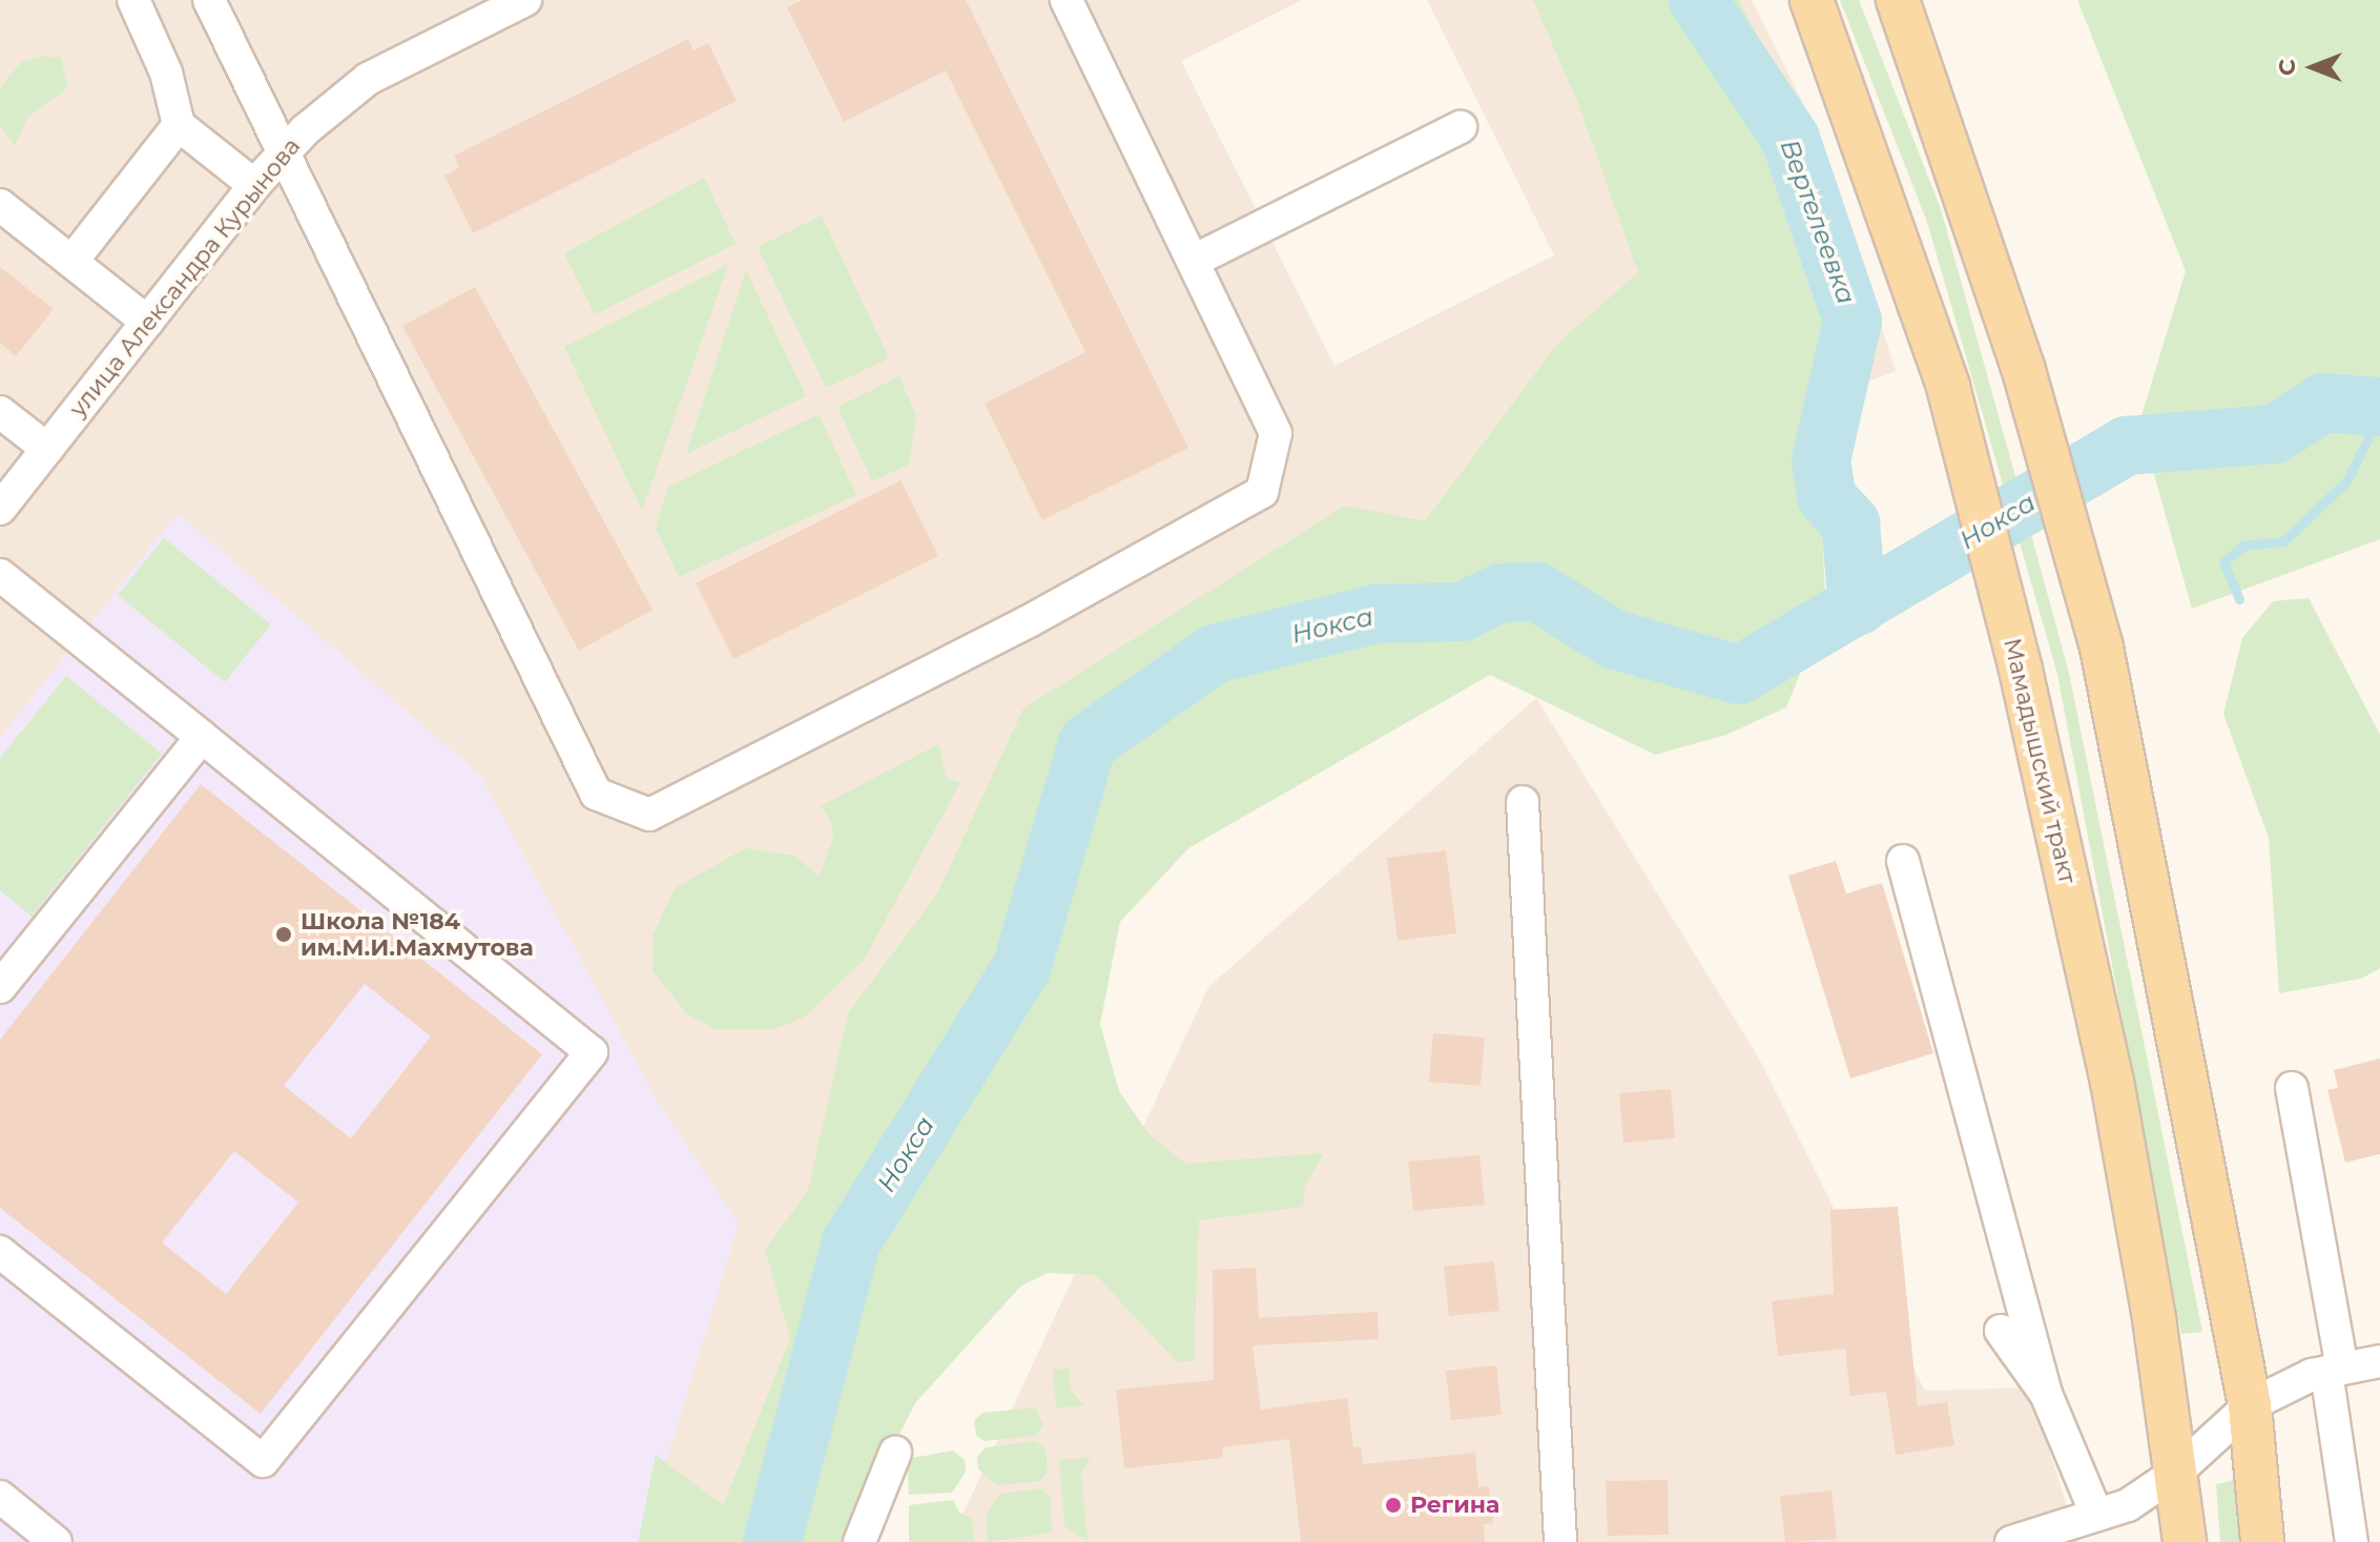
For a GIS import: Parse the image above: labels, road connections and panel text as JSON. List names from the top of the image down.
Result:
{
  "streets": {
    "main road": ["Мамадышский тракт"],
    "street": ["улица Александра Курынова"]
  },
  "water": ["Вертелеевка", "Нокса"],
  "places": ["Школа №184 им.М.И.Махмутова", "Регина"],
  "north": "left"
}
